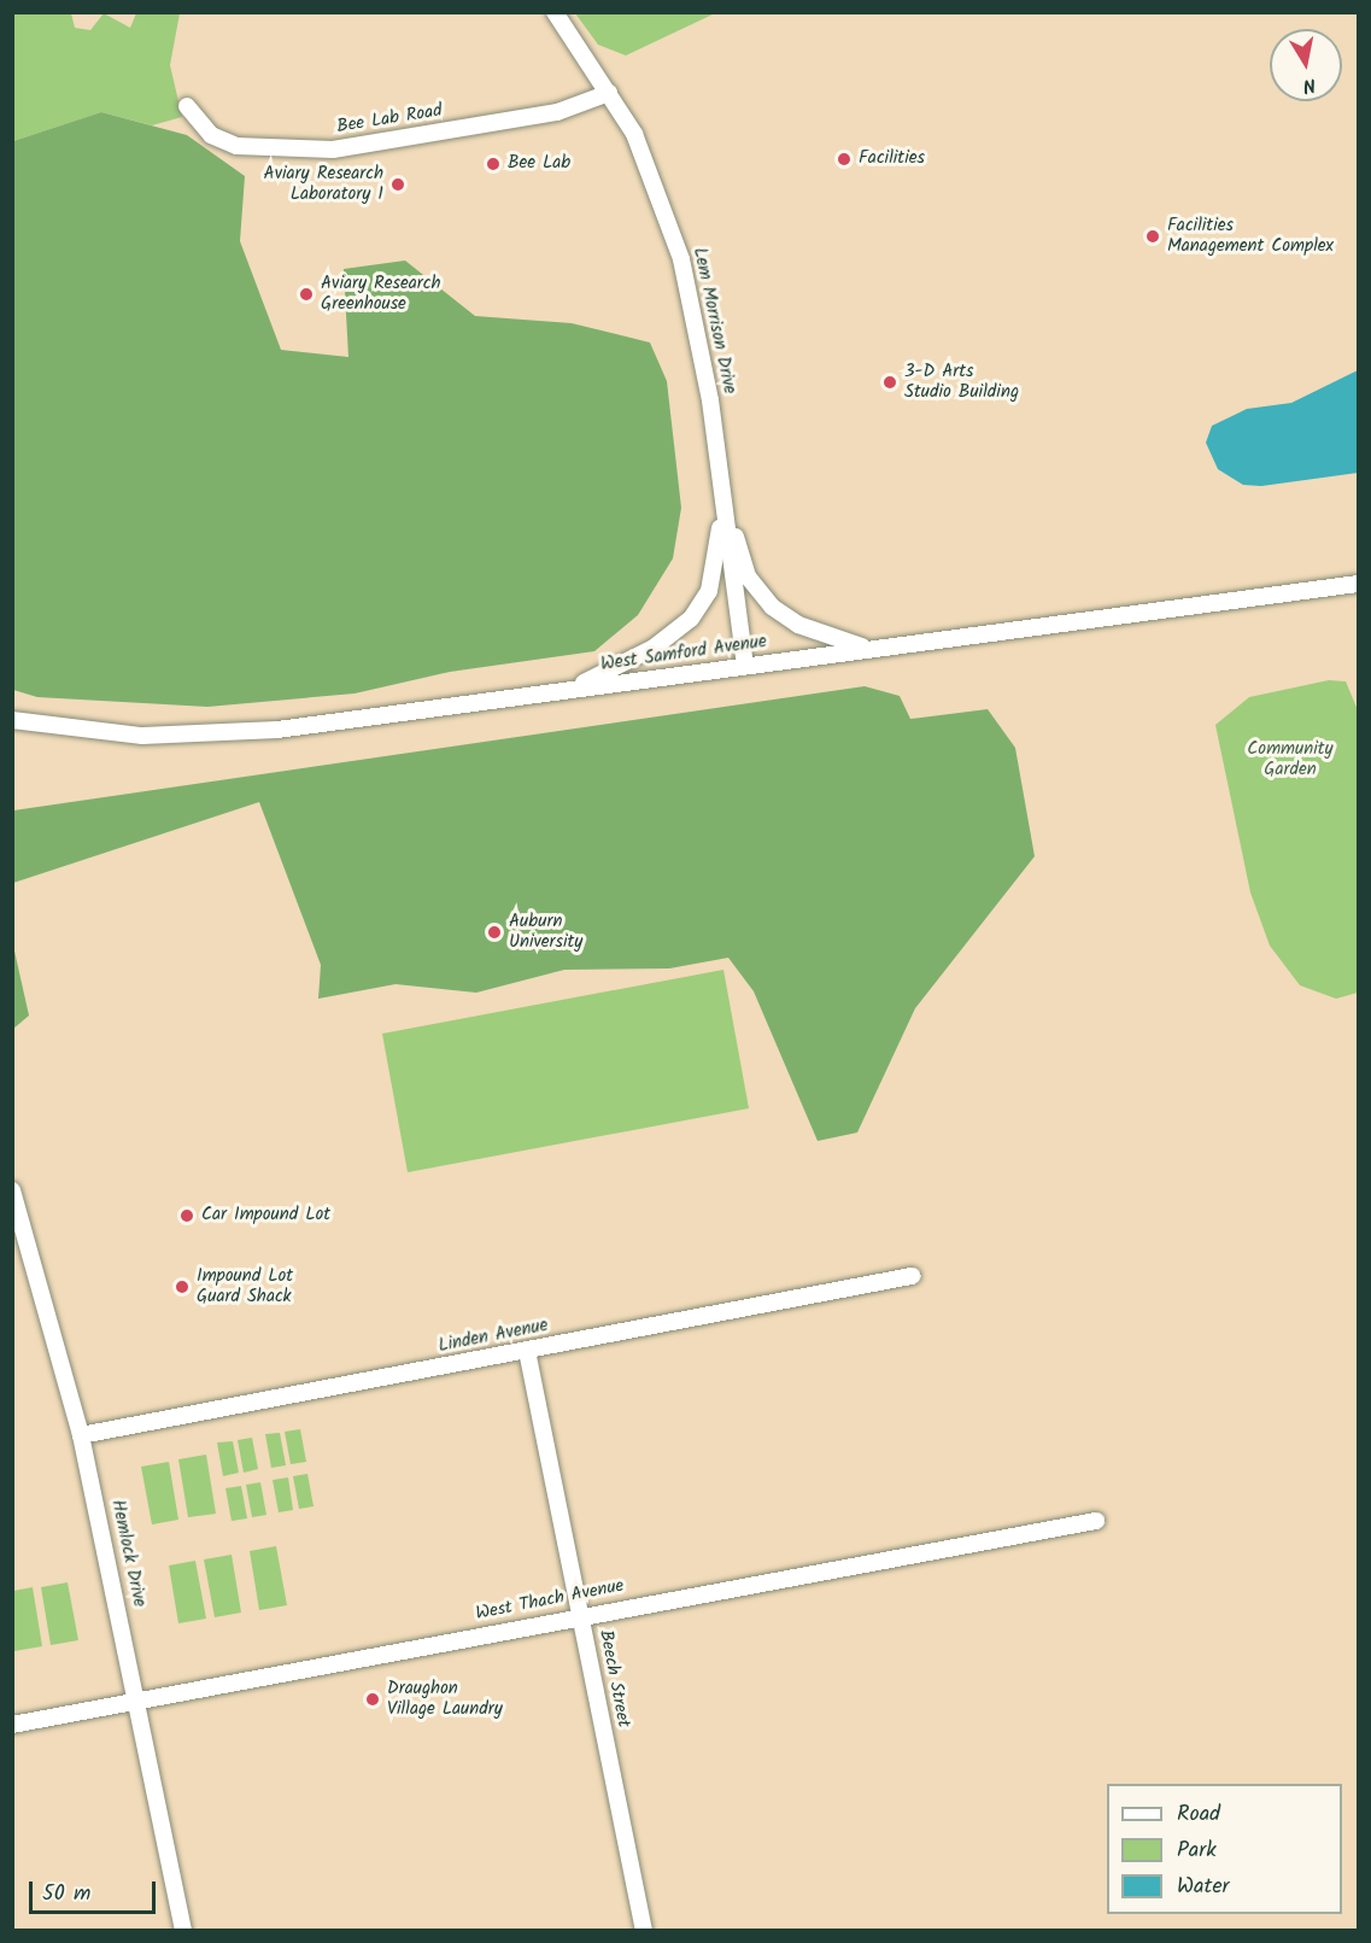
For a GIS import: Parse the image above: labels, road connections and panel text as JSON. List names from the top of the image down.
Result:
{
  "streets": {
    "street": [
      "Bee Lab Road",
      "Lem Morrison Drive",
      "West Samford Avenue",
      "Linden Avenue",
      "Hemlock Drive",
      "West Thach Avenue",
      "Beech Street"
    ]
  },
  "crossings": [
    ["Bee Lab Road", "Lem Morrison Drive"],
    ["Lem Morrison Drive", "West Samford Avenue"],
    ["Linden Avenue", "Hemlock Drive"],
    ["Linden Avenue", "Beech Street"],
    ["Hemlock Drive", "West Thach Avenue"],
    ["West Thach Avenue", "Beech Street"]
  ],
  "parks": ["Community Garden"],
  "places": [
    "Facilities",
    "Bee Lab",
    "Aviary Research Laboratory 1",
    "Facilities Management Complex",
    "Aviary Research Greenhouse",
    "3-D Arts Studio Building",
    "Auburn University",
    "Car Impound Lot",
    "Impound Lot Guard Shack",
    "Draughon Village Laundry"
  ],
  "legend": ["Road", "Park", "Water"],
  "scale_bar": "50 m",
  "north": "bottom"
}
